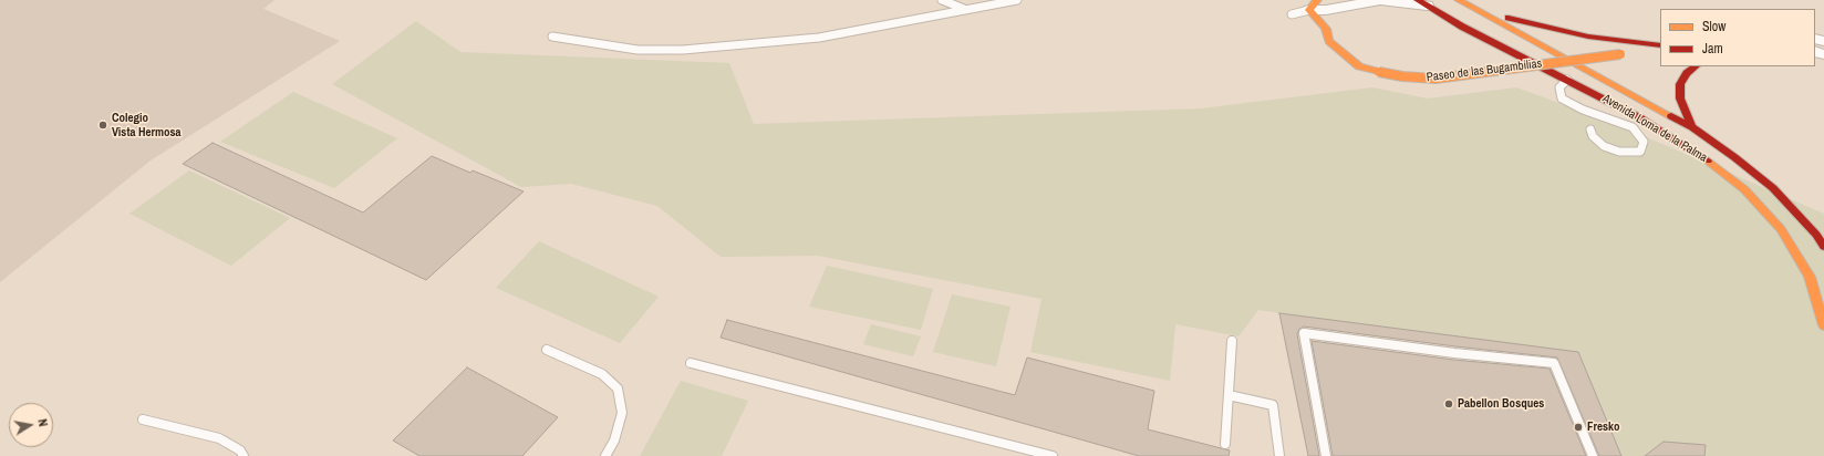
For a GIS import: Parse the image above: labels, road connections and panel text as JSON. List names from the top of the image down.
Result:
{
  "streets": {
    "main road": ["Paseo de las Bugambilias", "Avenida Loma de la Palma"]
  },
  "places": ["Colegio Vista Hermosa", "Pabellon Bosques", "Fresko"],
  "legend": ["Slow", "Jam"],
  "north": "right"
}
